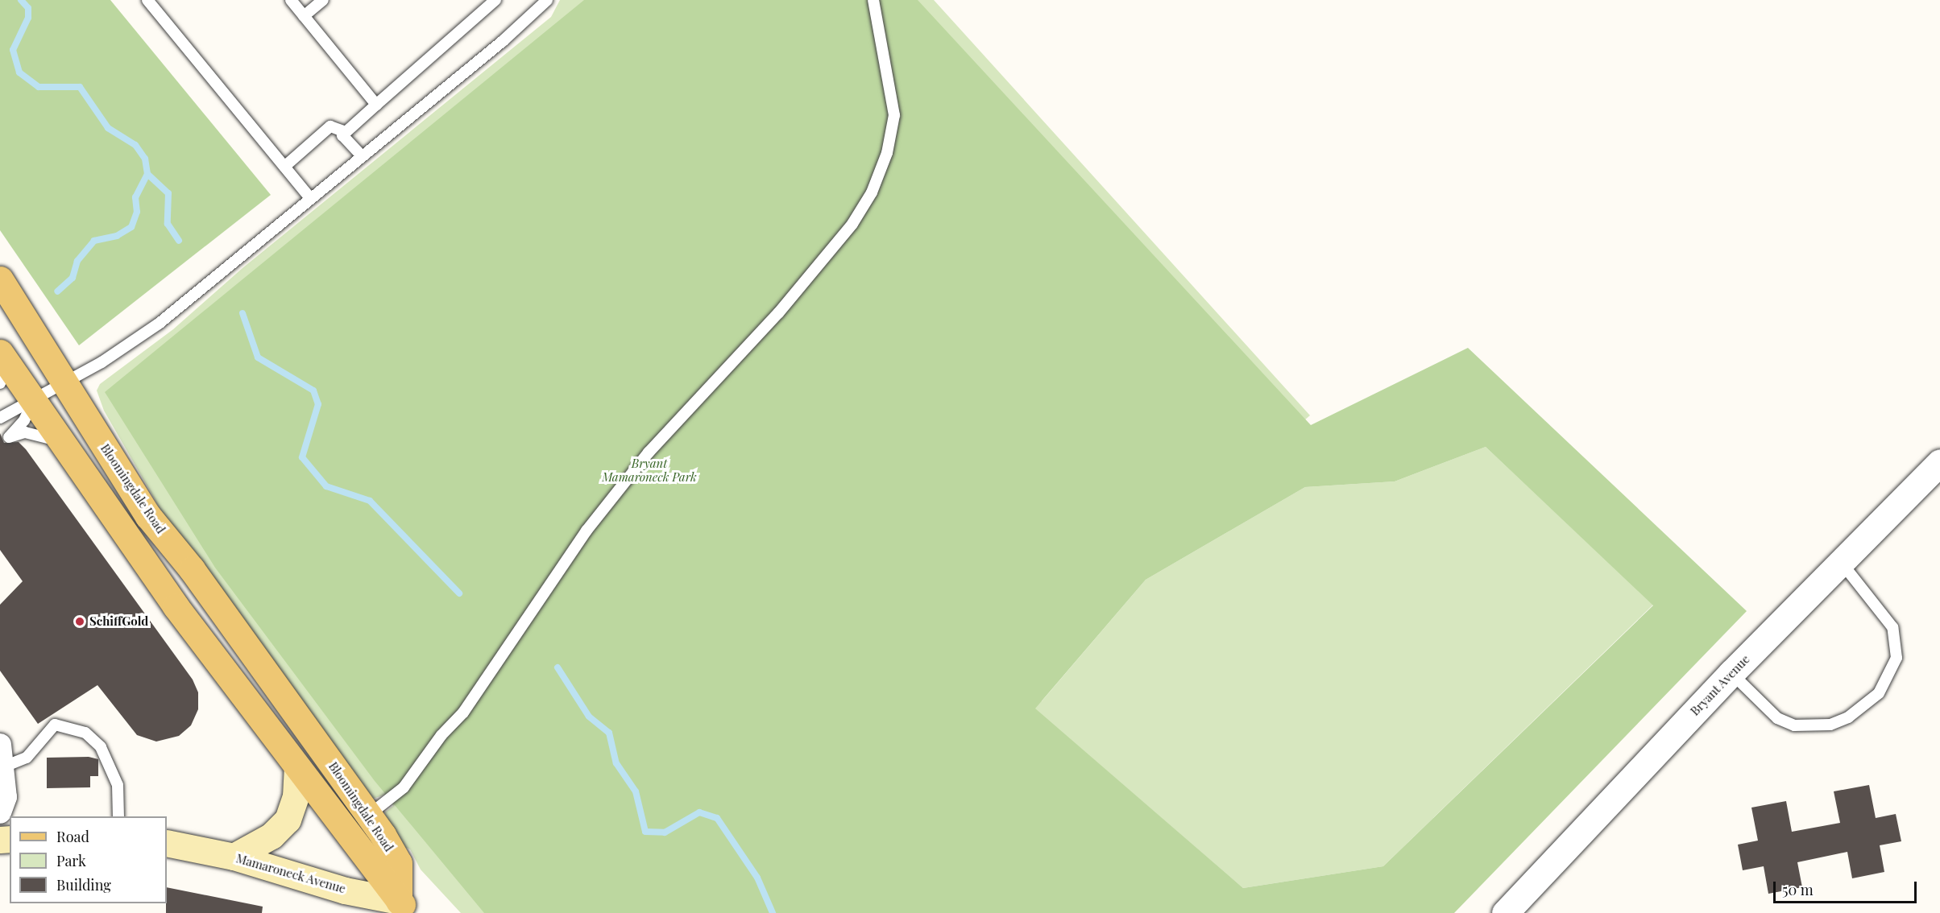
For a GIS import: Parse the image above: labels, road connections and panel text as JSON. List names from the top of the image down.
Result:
{
  "streets": {
    "main road": ["Bloomingdale Road", "Mamaroneck Avenue"],
    "street": ["Bryant Avenue"]
  },
  "crossings": [
    ["Bloomingdale Road", "Mamaroneck Avenue"]
  ],
  "parks": ["Bryant Mamaroneck Park"],
  "places": ["SchiffGold"],
  "legend": ["Road", "Park", "Building"],
  "scale_bar": "50 m"
}
